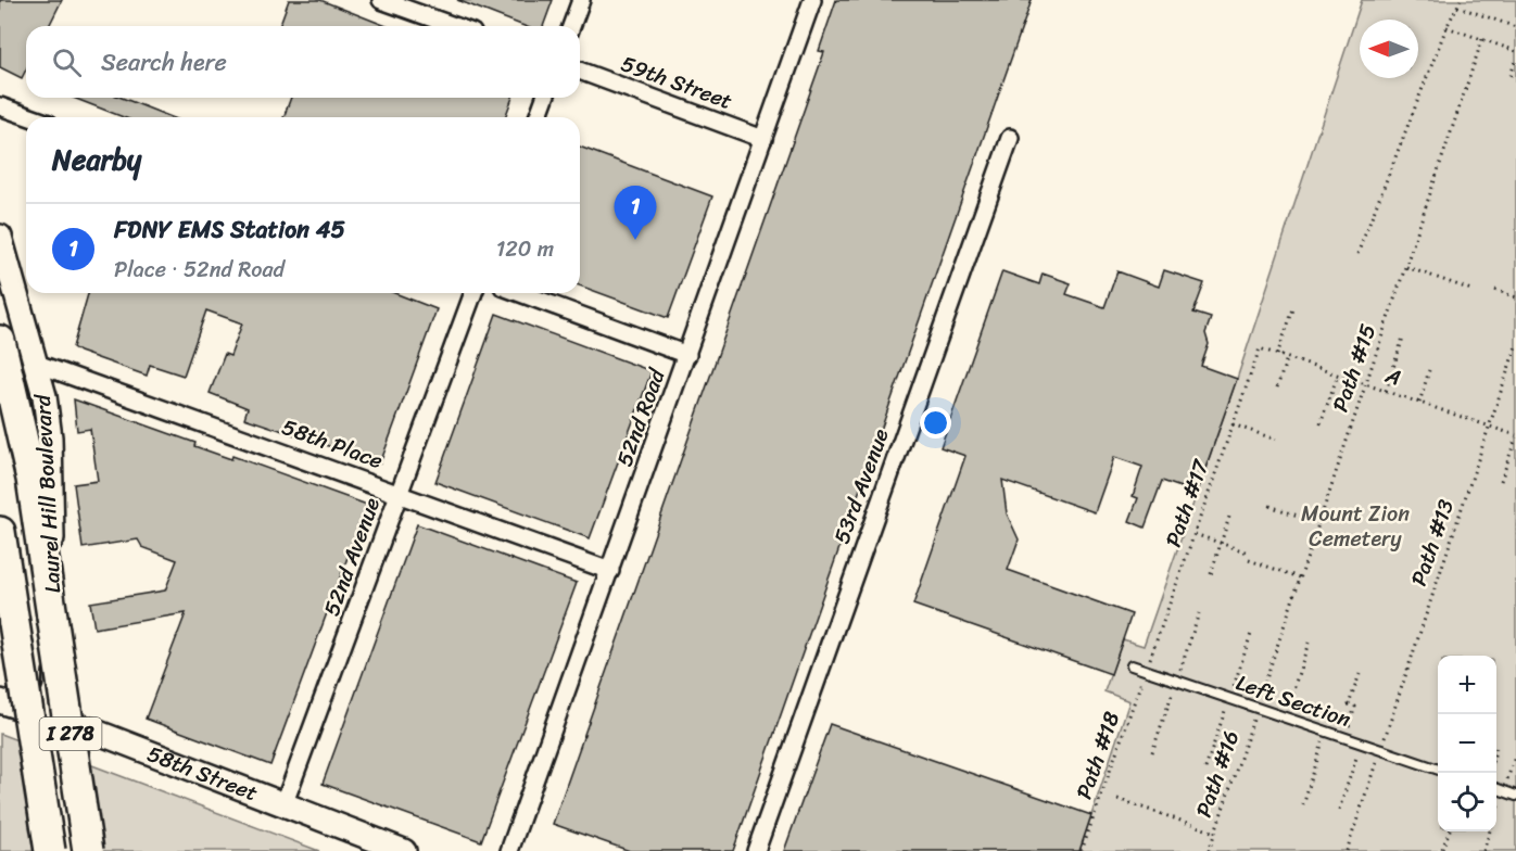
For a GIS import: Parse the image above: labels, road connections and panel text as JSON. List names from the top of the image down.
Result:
{
  "streets": {
    "highway": ["I 278"],
    "main road": ["Laurel Hill Boulevard", "58th Street"],
    "street": [
      "59th Street",
      "52nd Road",
      "58th Place",
      "53rd Avenue",
      "52nd Avenue"
    ],
    "lane": ["Left Section"],
    "path": [
      "Path #15",
      "A",
      "Path #17",
      "Path #13",
      "Path #18",
      "Path #16"
    ]
  },
  "crossings": [
    ["59th Street", "52nd Road"],
    ["Path #15", "A"],
    ["Path #15", "Left Section"],
    ["Path #15", "Path #16"],
    ["A", "Path #17"],
    ["A", "Path #13"],
    ["52nd Road", "58th Place"],
    ["58th Place", "Laurel Hill Boulevard"],
    ["58th Place", "52nd Avenue"],
    ["Laurel Hill Boulevard", "I 278"],
    ["Laurel Hill Boulevard", "58th Street"],
    ["Path #17", "Left Section"],
    ["Path #17", "Path #18"],
    ["Path #13", "Left Section"],
    ["52nd Avenue", "58th Street"],
    ["Left Section", "Path #18"],
    ["Left Section", "Path #16"]
  ],
  "parks": ["Mount Zion Cemetery"],
  "north": "left",
  "page": {
    "search": "Search here",
    "heading": "Nearby",
    "pins": "1",
    "list": [
      {
        "mark": "1",
        "name": "FDNY EMS Station 45",
        "note": "Place · 52nd Road",
        "value": "120 m"
      }
    ],
    "map_buttons": ["+", "−"]
  }
}
